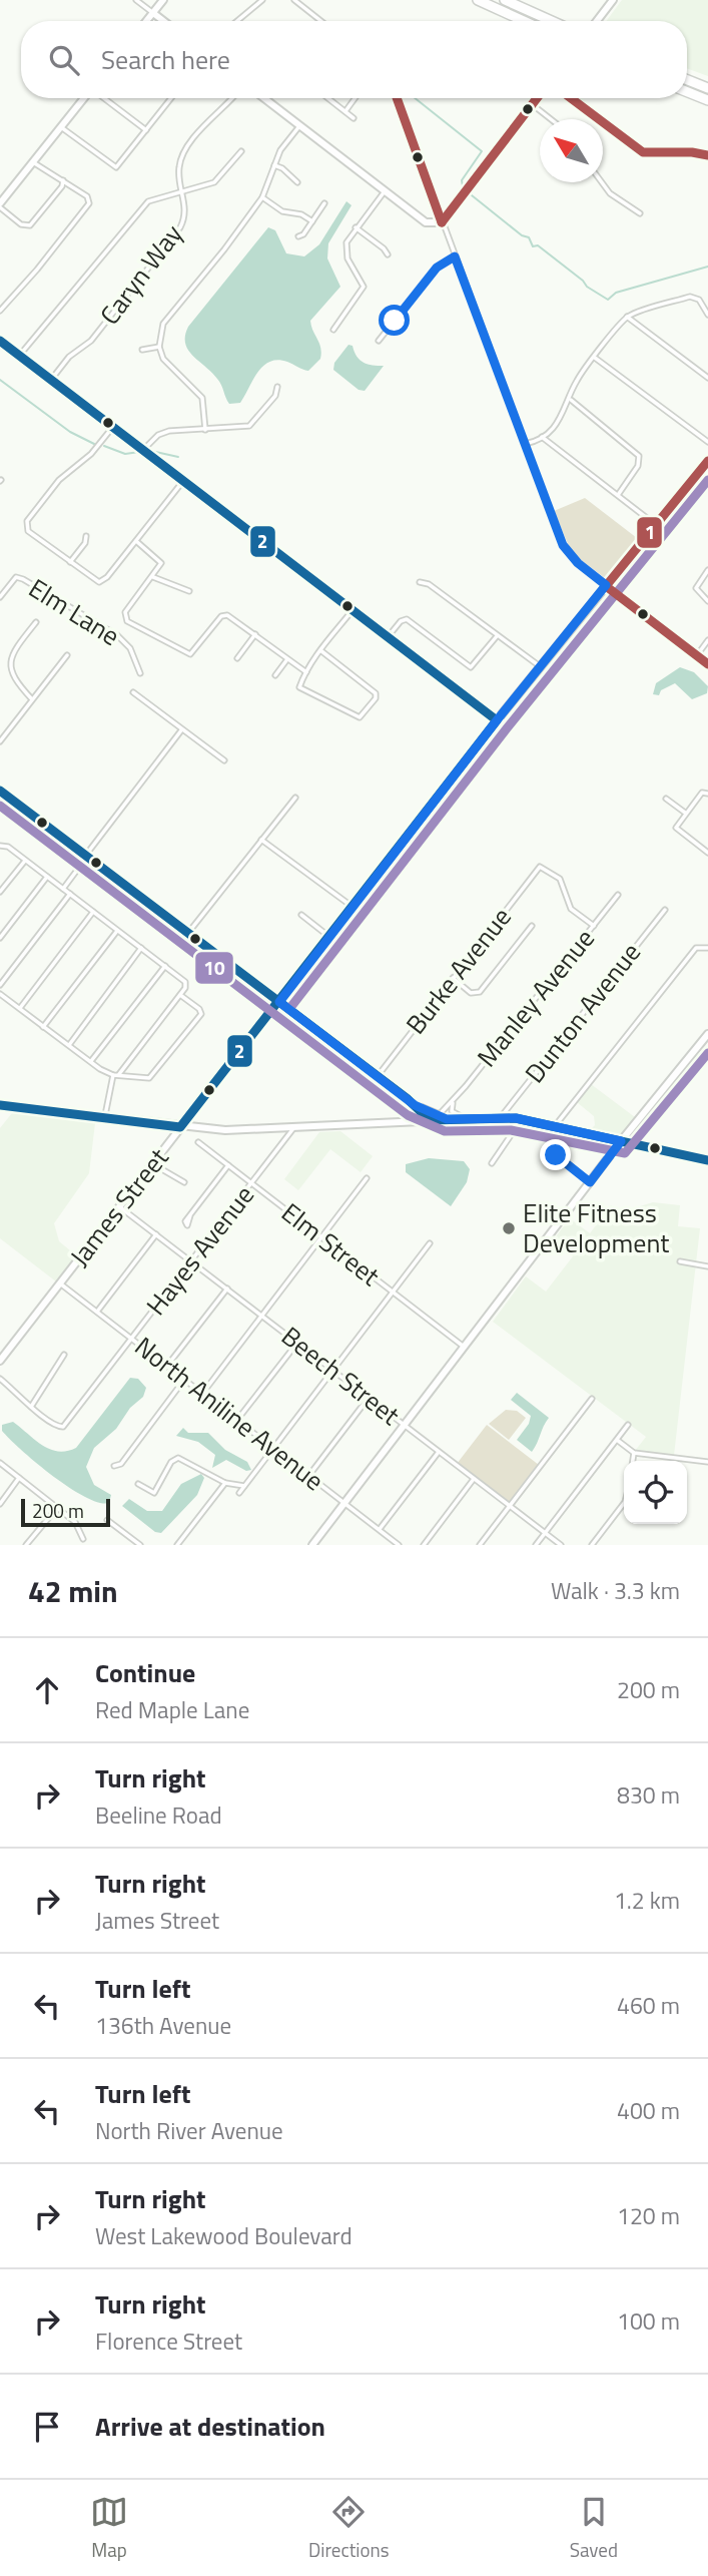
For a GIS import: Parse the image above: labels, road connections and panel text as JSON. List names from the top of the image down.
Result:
{
  "streets": {
    "street": [
      "Caryn Way",
      "Elm Lane",
      "Burke Avenue",
      "Manley Avenue",
      "Dunton Avenue",
      "James Street",
      "Elm Street",
      "Hayes Avenue",
      "Beech Street",
      "North Aniline Avenue"
    ]
  },
  "crossings": [
    ["Burke Avenue", "Manley Avenue"],
    ["James Street", "Beech Street"],
    ["James Street", "North Aniline Avenue"],
    ["Elm Street", "Hayes Avenue"],
    ["Hayes Avenue", "Beech Street"],
    ["Hayes Avenue", "North Aniline Avenue"]
  ],
  "places": ["Elite Fitness Development"],
  "lines": ["transit line 1", "transit line 2", "transit line 10"],
  "scale_bar": "200 m",
  "north": "top left",
  "page": {
    "search": "Search here",
    "scale": "200 m",
    "heading": ["42 min", "Walk · 3.3 km"],
    "list": [
      ["Continue", "Red Maple Lane", "200 m"],
      ["Turn right", "Beeline Road", "830 m"],
      ["Turn right", "James Street", "1.2 km"],
      ["Turn left", "136th Avenue", "460 m"],
      ["Turn left", "North River Avenue", "400 m"],
      ["Turn right", "West Lakewood Boulevard", "120 m"],
      ["Turn right", "Florence Street", "100 m"],
      "Arrive at destination"
    ],
    "nav": ["Map", "Directions", "Saved"]
  }
}
